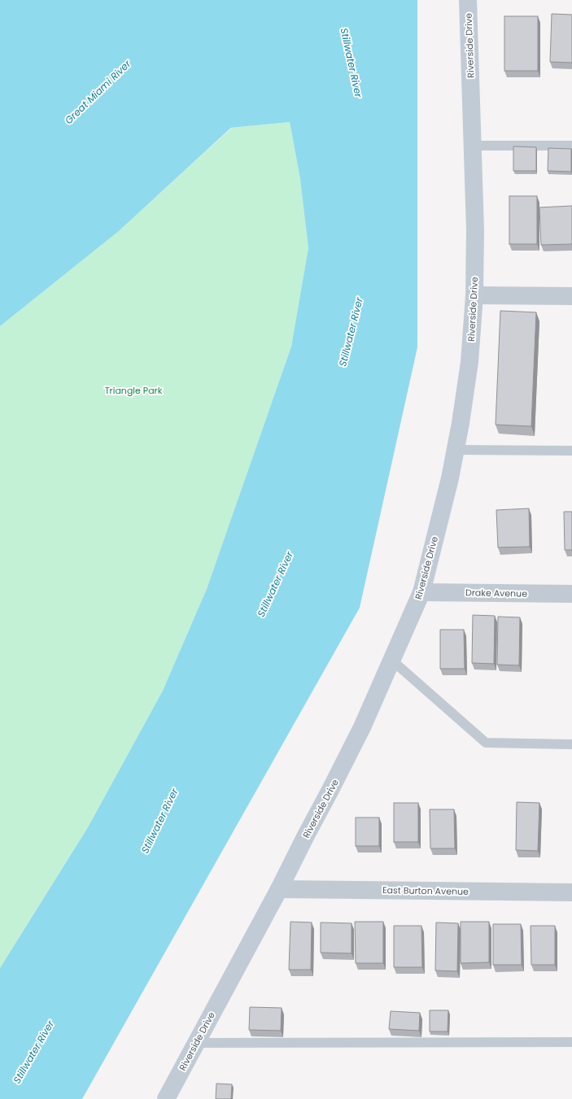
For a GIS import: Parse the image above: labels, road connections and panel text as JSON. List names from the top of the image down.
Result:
{
  "streets": {
    "main road": ["Riverside Drive"],
    "street": ["Drake Avenue", "East Burton Avenue"]
  },
  "crossings": [
    ["Riverside Drive", "Drake Avenue"],
    ["Riverside Drive", "East Burton Avenue"]
  ],
  "water": ["Stillwater River", "Great Miami River"],
  "parks": ["Triangle Park"]
}
